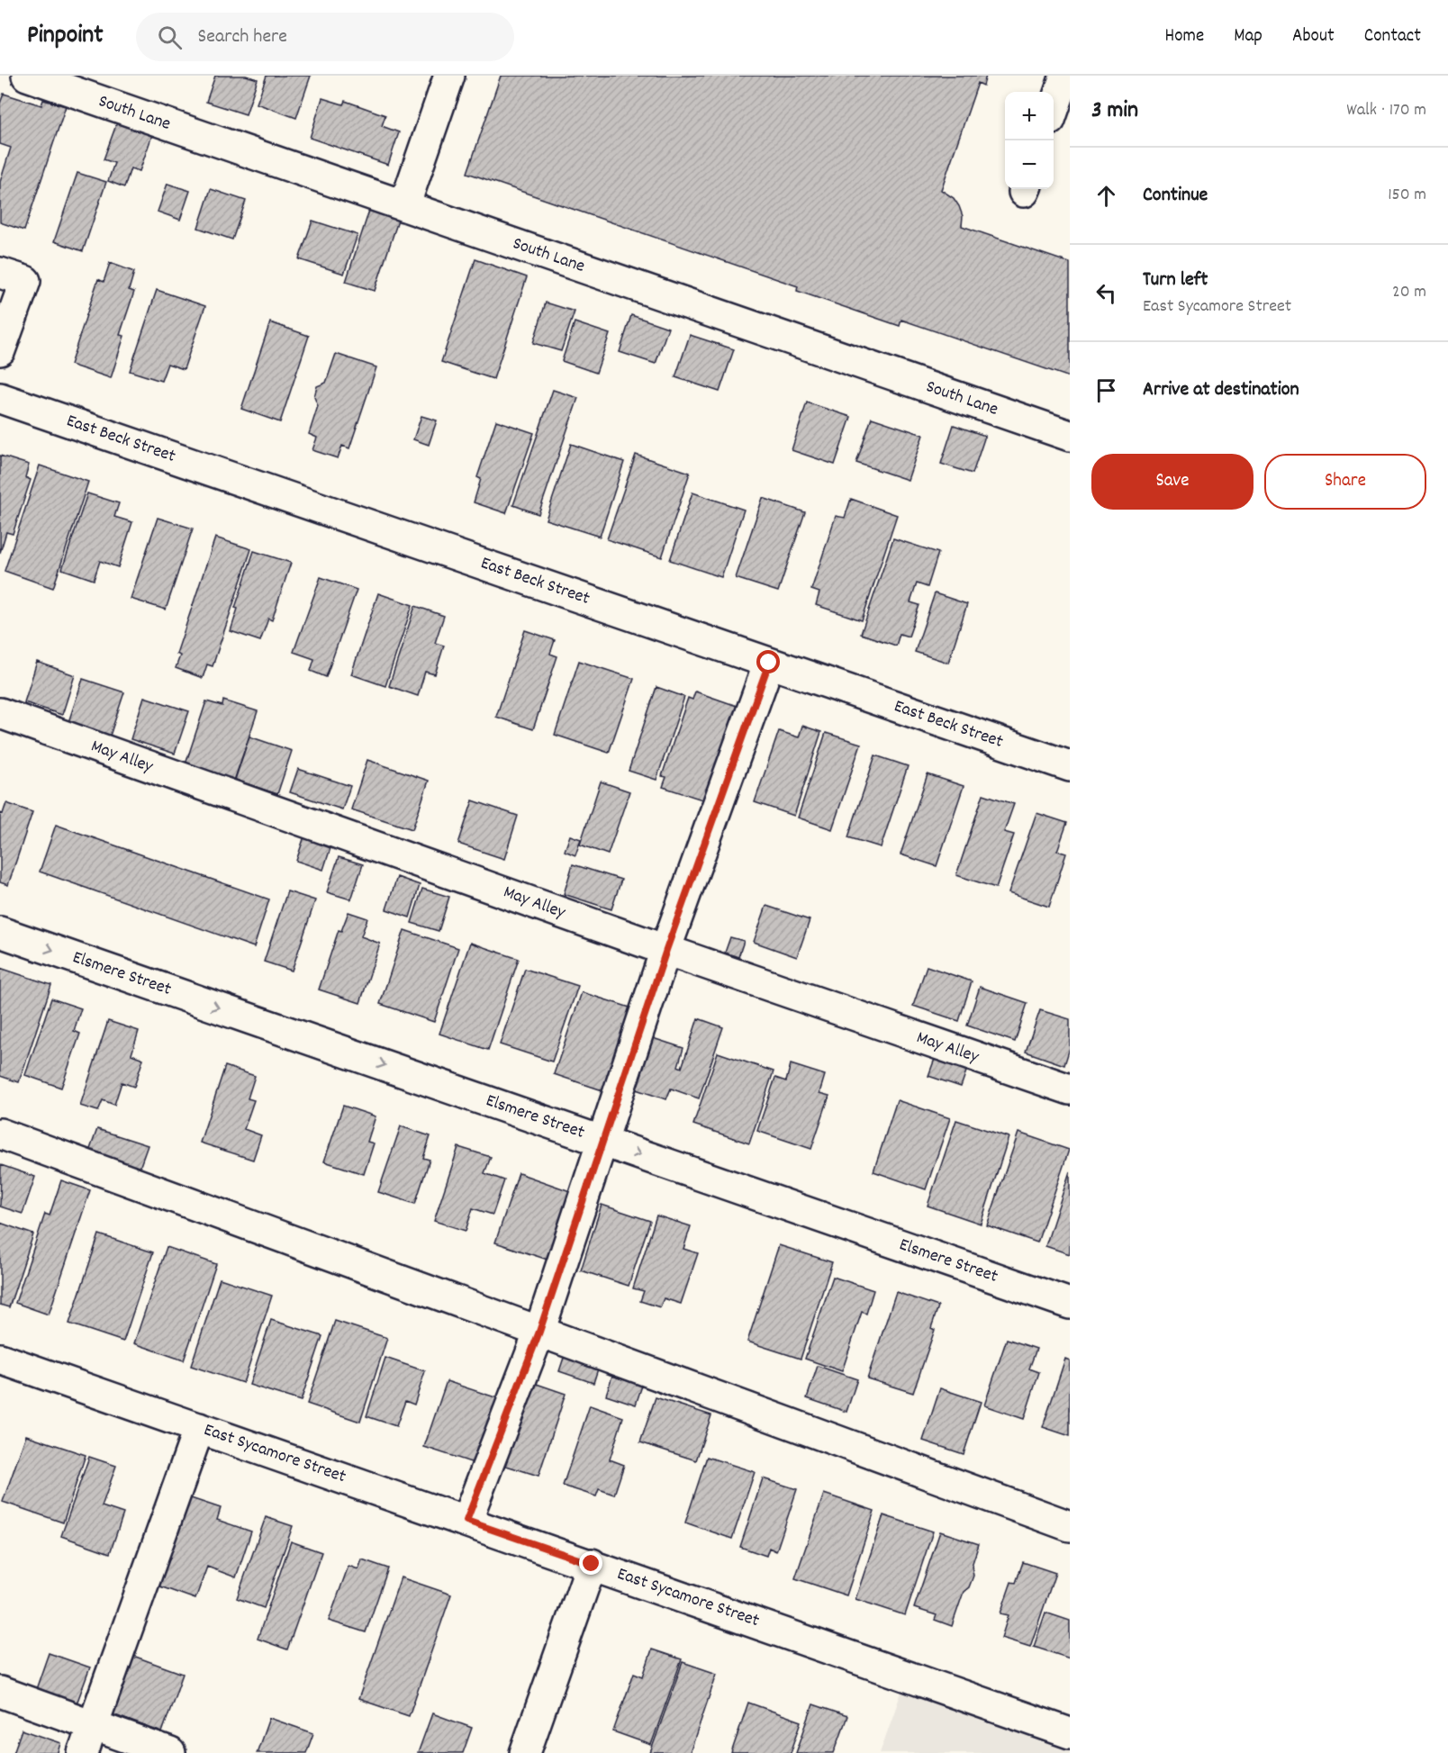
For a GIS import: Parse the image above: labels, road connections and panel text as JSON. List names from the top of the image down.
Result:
{
  "streets": {
    "street": [
      "South Lane",
      "East Beck Street",
      "May Alley",
      "Elsmere Street",
      "East Sycamore Street"
    ]
  },
  "page": {
    "header": "Pinpoint",
    "search": "Search here",
    "nav": [
      "Home",
      "Map",
      "About",
      "Contact"
    ],
    "heading": ["3 min", "Walk · 170 m"],
    "map_buttons": ["+", "−"],
    "list": [
      ["Continue", "150 m"],
      ["Turn left", "East Sycamore Street", "20 m"],
      "Arrive at destination"
    ],
    "buttons": ["Save", "Share"]
  }
}
